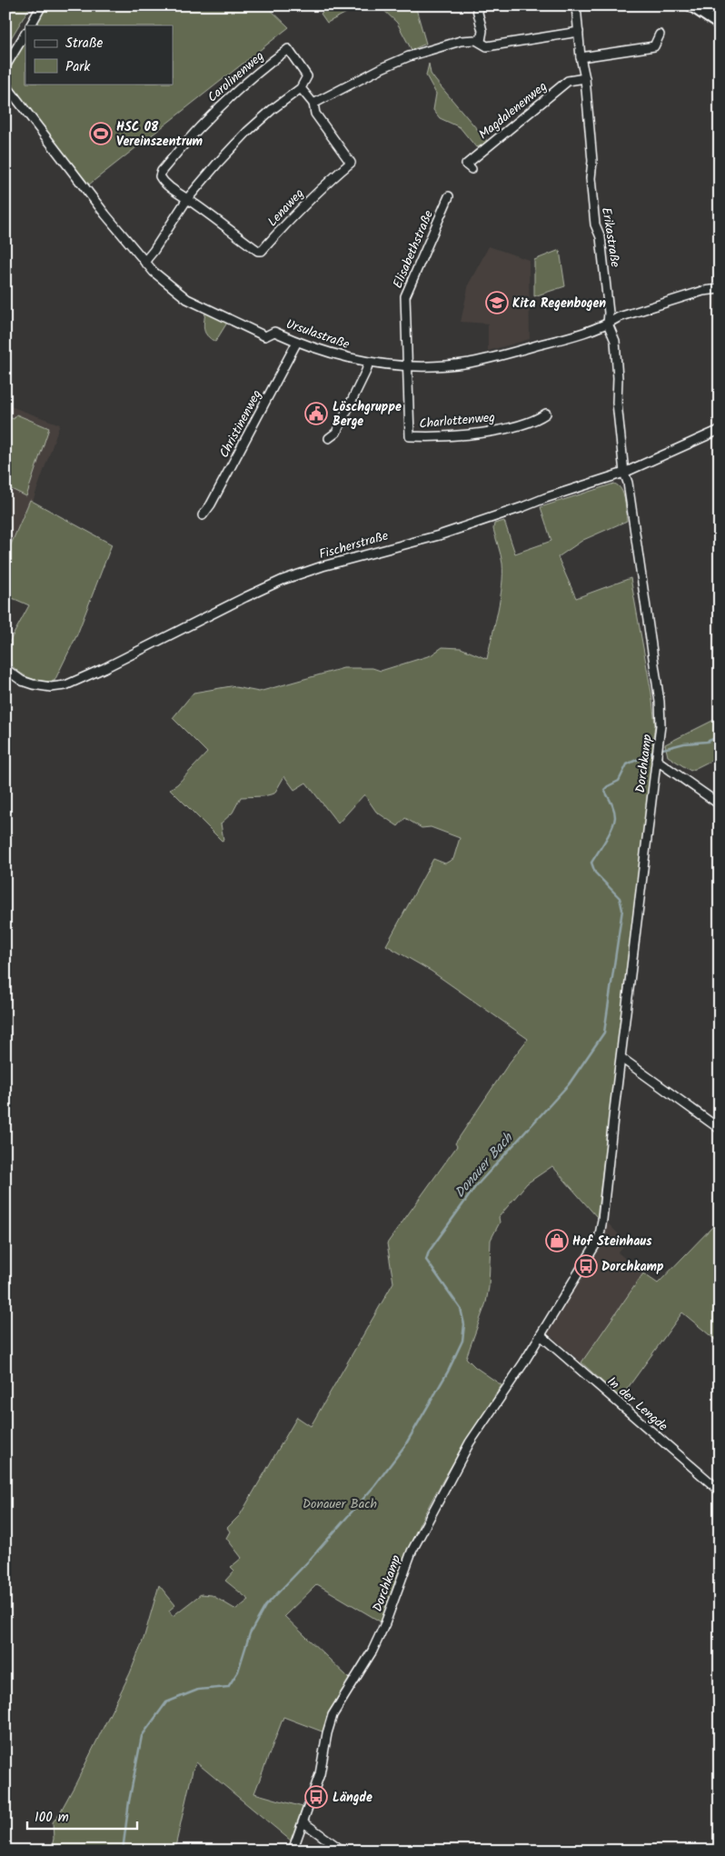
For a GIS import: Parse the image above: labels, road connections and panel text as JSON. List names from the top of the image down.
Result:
{
  "streets": {
    "street": [
      "Carolinenweg",
      "Magdalenenweg",
      "Lenaweg",
      "Erikastraße",
      "Elisabethstraße",
      "Ursulastraße",
      "Charlottenweg",
      "Christinenweg",
      "Fischerstraße",
      "Dorchkamp",
      "In der Lengde"
    ]
  },
  "crossings": [
    ["Carolinenweg", "Lenaweg"],
    ["Magdalenenweg", "Erikastraße"],
    ["Erikastraße", "Ursulastraße"],
    ["Erikastraße", "Fischerstraße"],
    ["Erikastraße", "Dorchkamp"],
    ["Elisabethstraße", "Ursulastraße"],
    ["Elisabethstraße", "Charlottenweg"],
    ["Ursulastraße", "Charlottenweg"],
    ["Ursulastraße", "Christinenweg"],
    ["Fischerstraße", "Dorchkamp"],
    ["Dorchkamp", "In der Lengde"]
  ],
  "water": ["Donauer Bach"],
  "parks": ["Donauer Bach"],
  "places": {
    "sports": ["HSC 08 Vereinszentrum"],
    "school or university": ["Kita Regenbogen"],
    "public building": ["Löschgruppe Berge"],
    "shop": ["Hof Steinhaus"],
    "bus stop": ["Dorchkamp", "Längde"]
  },
  "legend": ["Straße", "Park"],
  "scale_bar": "100 m"
}
